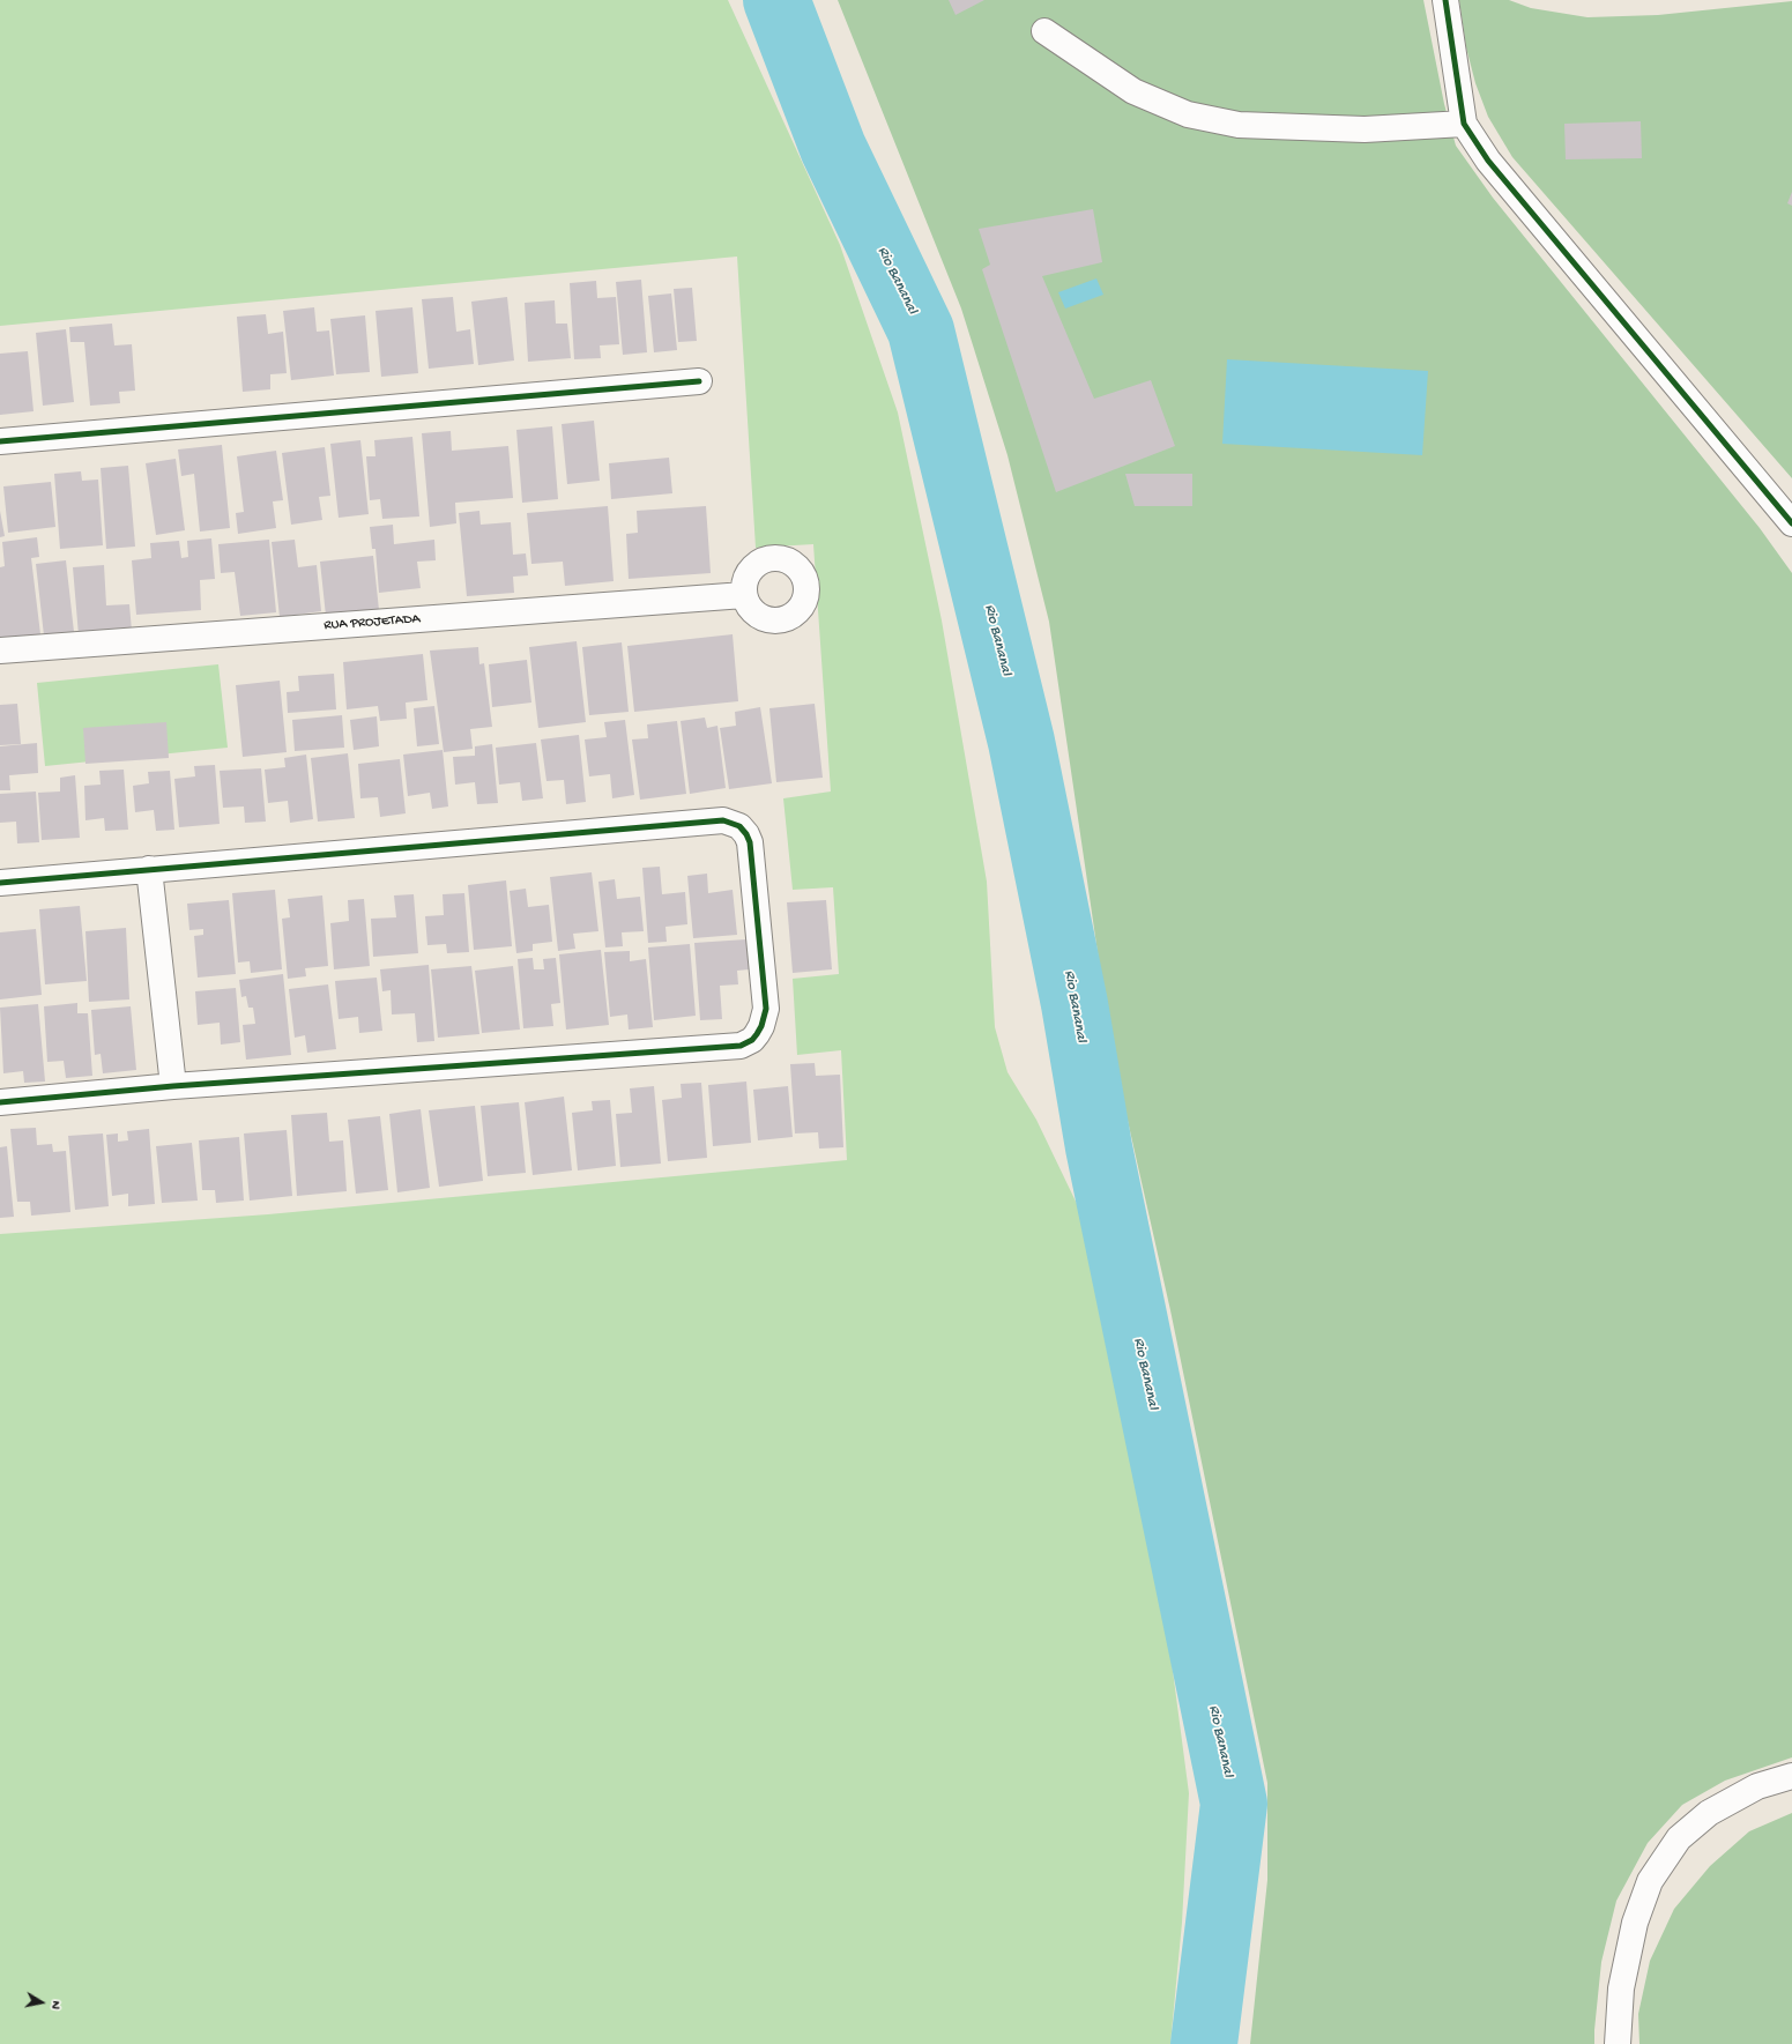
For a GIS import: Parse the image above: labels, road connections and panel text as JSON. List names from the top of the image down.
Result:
{
  "streets": {
    "street": ["RUA PROJETADA"]
  },
  "water": ["Rio Bananal"],
  "north": "right"
}
